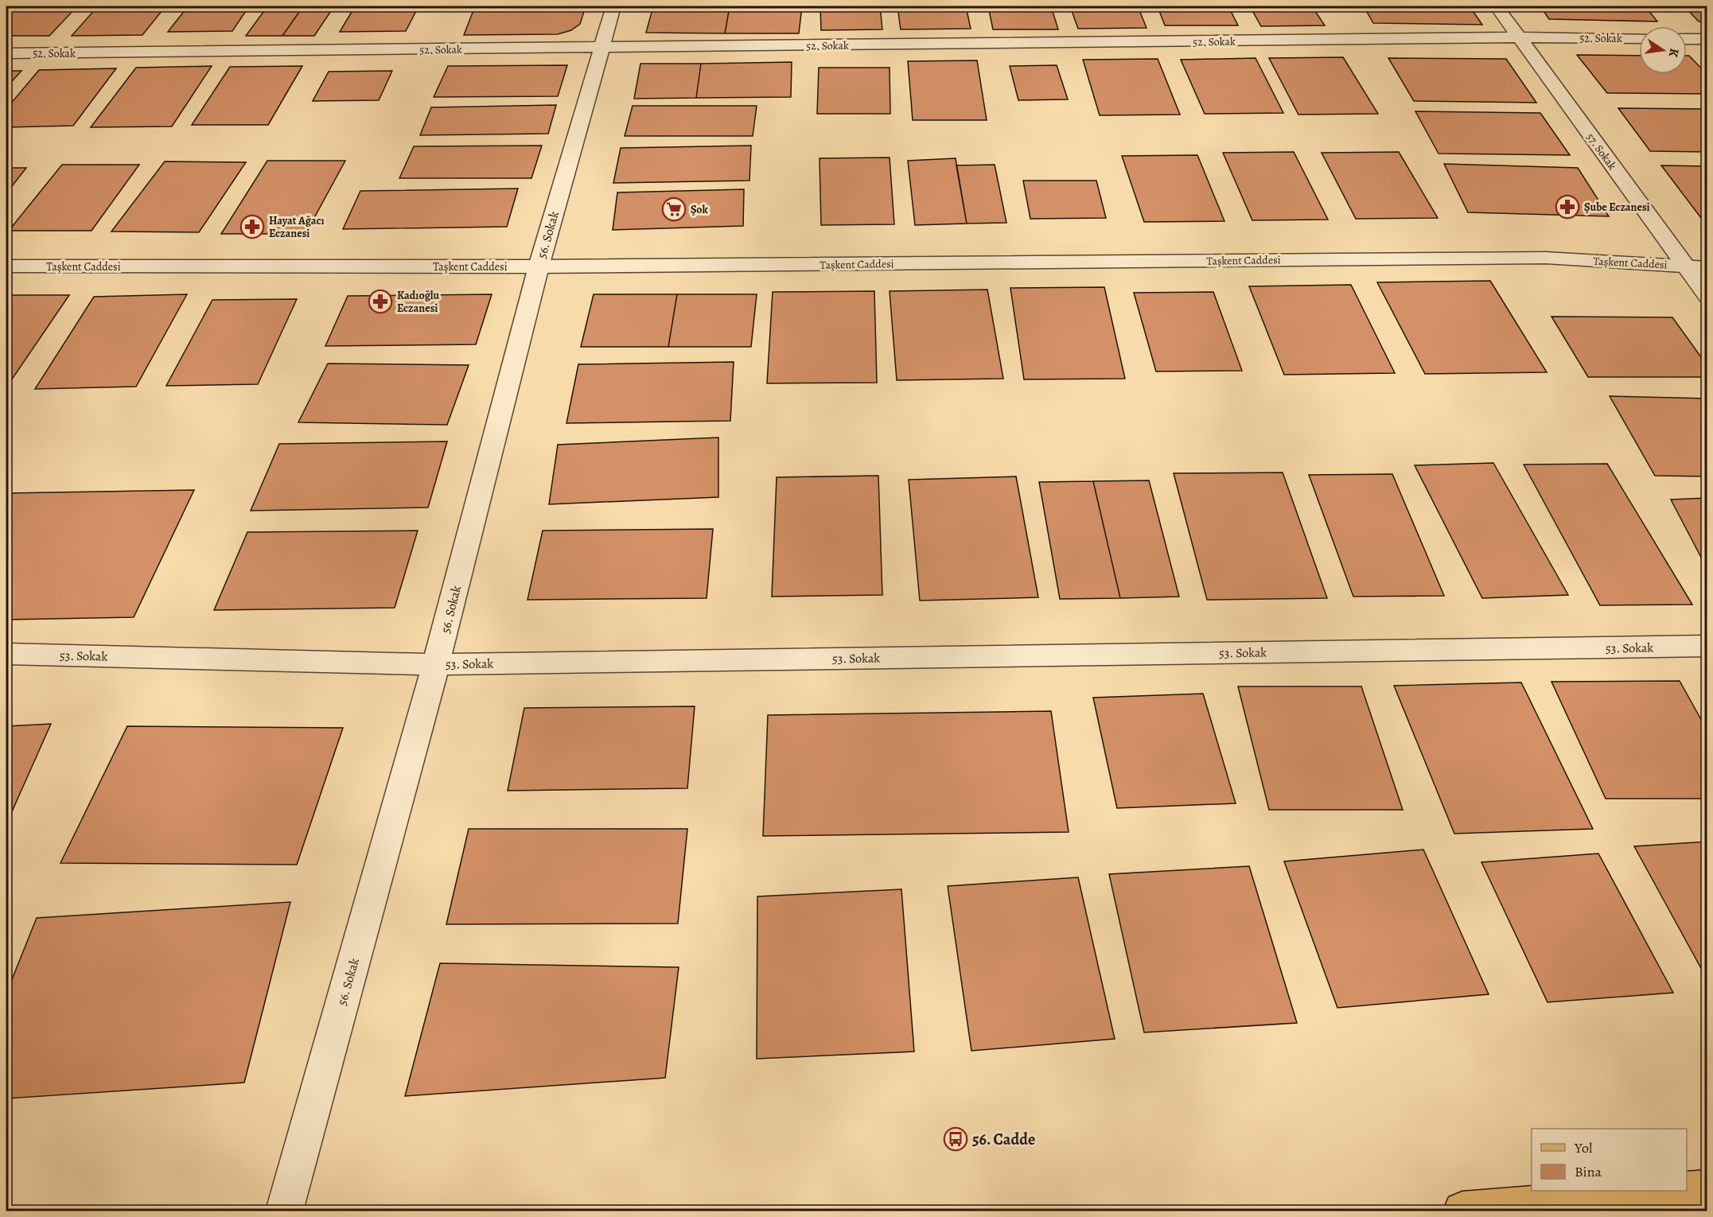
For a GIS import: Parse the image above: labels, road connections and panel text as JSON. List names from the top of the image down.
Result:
{
  "streets": {
    "street": [
      "52. Sokak",
      "57. Sokak",
      "56. Sokak",
      "Taşkent Caddesi",
      "53. Sokak"
    ]
  },
  "crossings": [
    ["52. Sokak", "57. Sokak"],
    ["52. Sokak", "56. Sokak"],
    ["57. Sokak", "Taşkent Caddesi"],
    ["56. Sokak", "Taşkent Caddesi"],
    ["56. Sokak", "53. Sokak"]
  ],
  "places": {
    "pharmacy": ["Şube Eczanesi", "Hayat Ağacı Eczanesi", "Kadıoğlu Eczanesi"],
    "supermarket": ["Şok"],
    "bus stop": ["56. Cadde"]
  },
  "legend": ["Yol", "Bina"],
  "north": "right"
}
